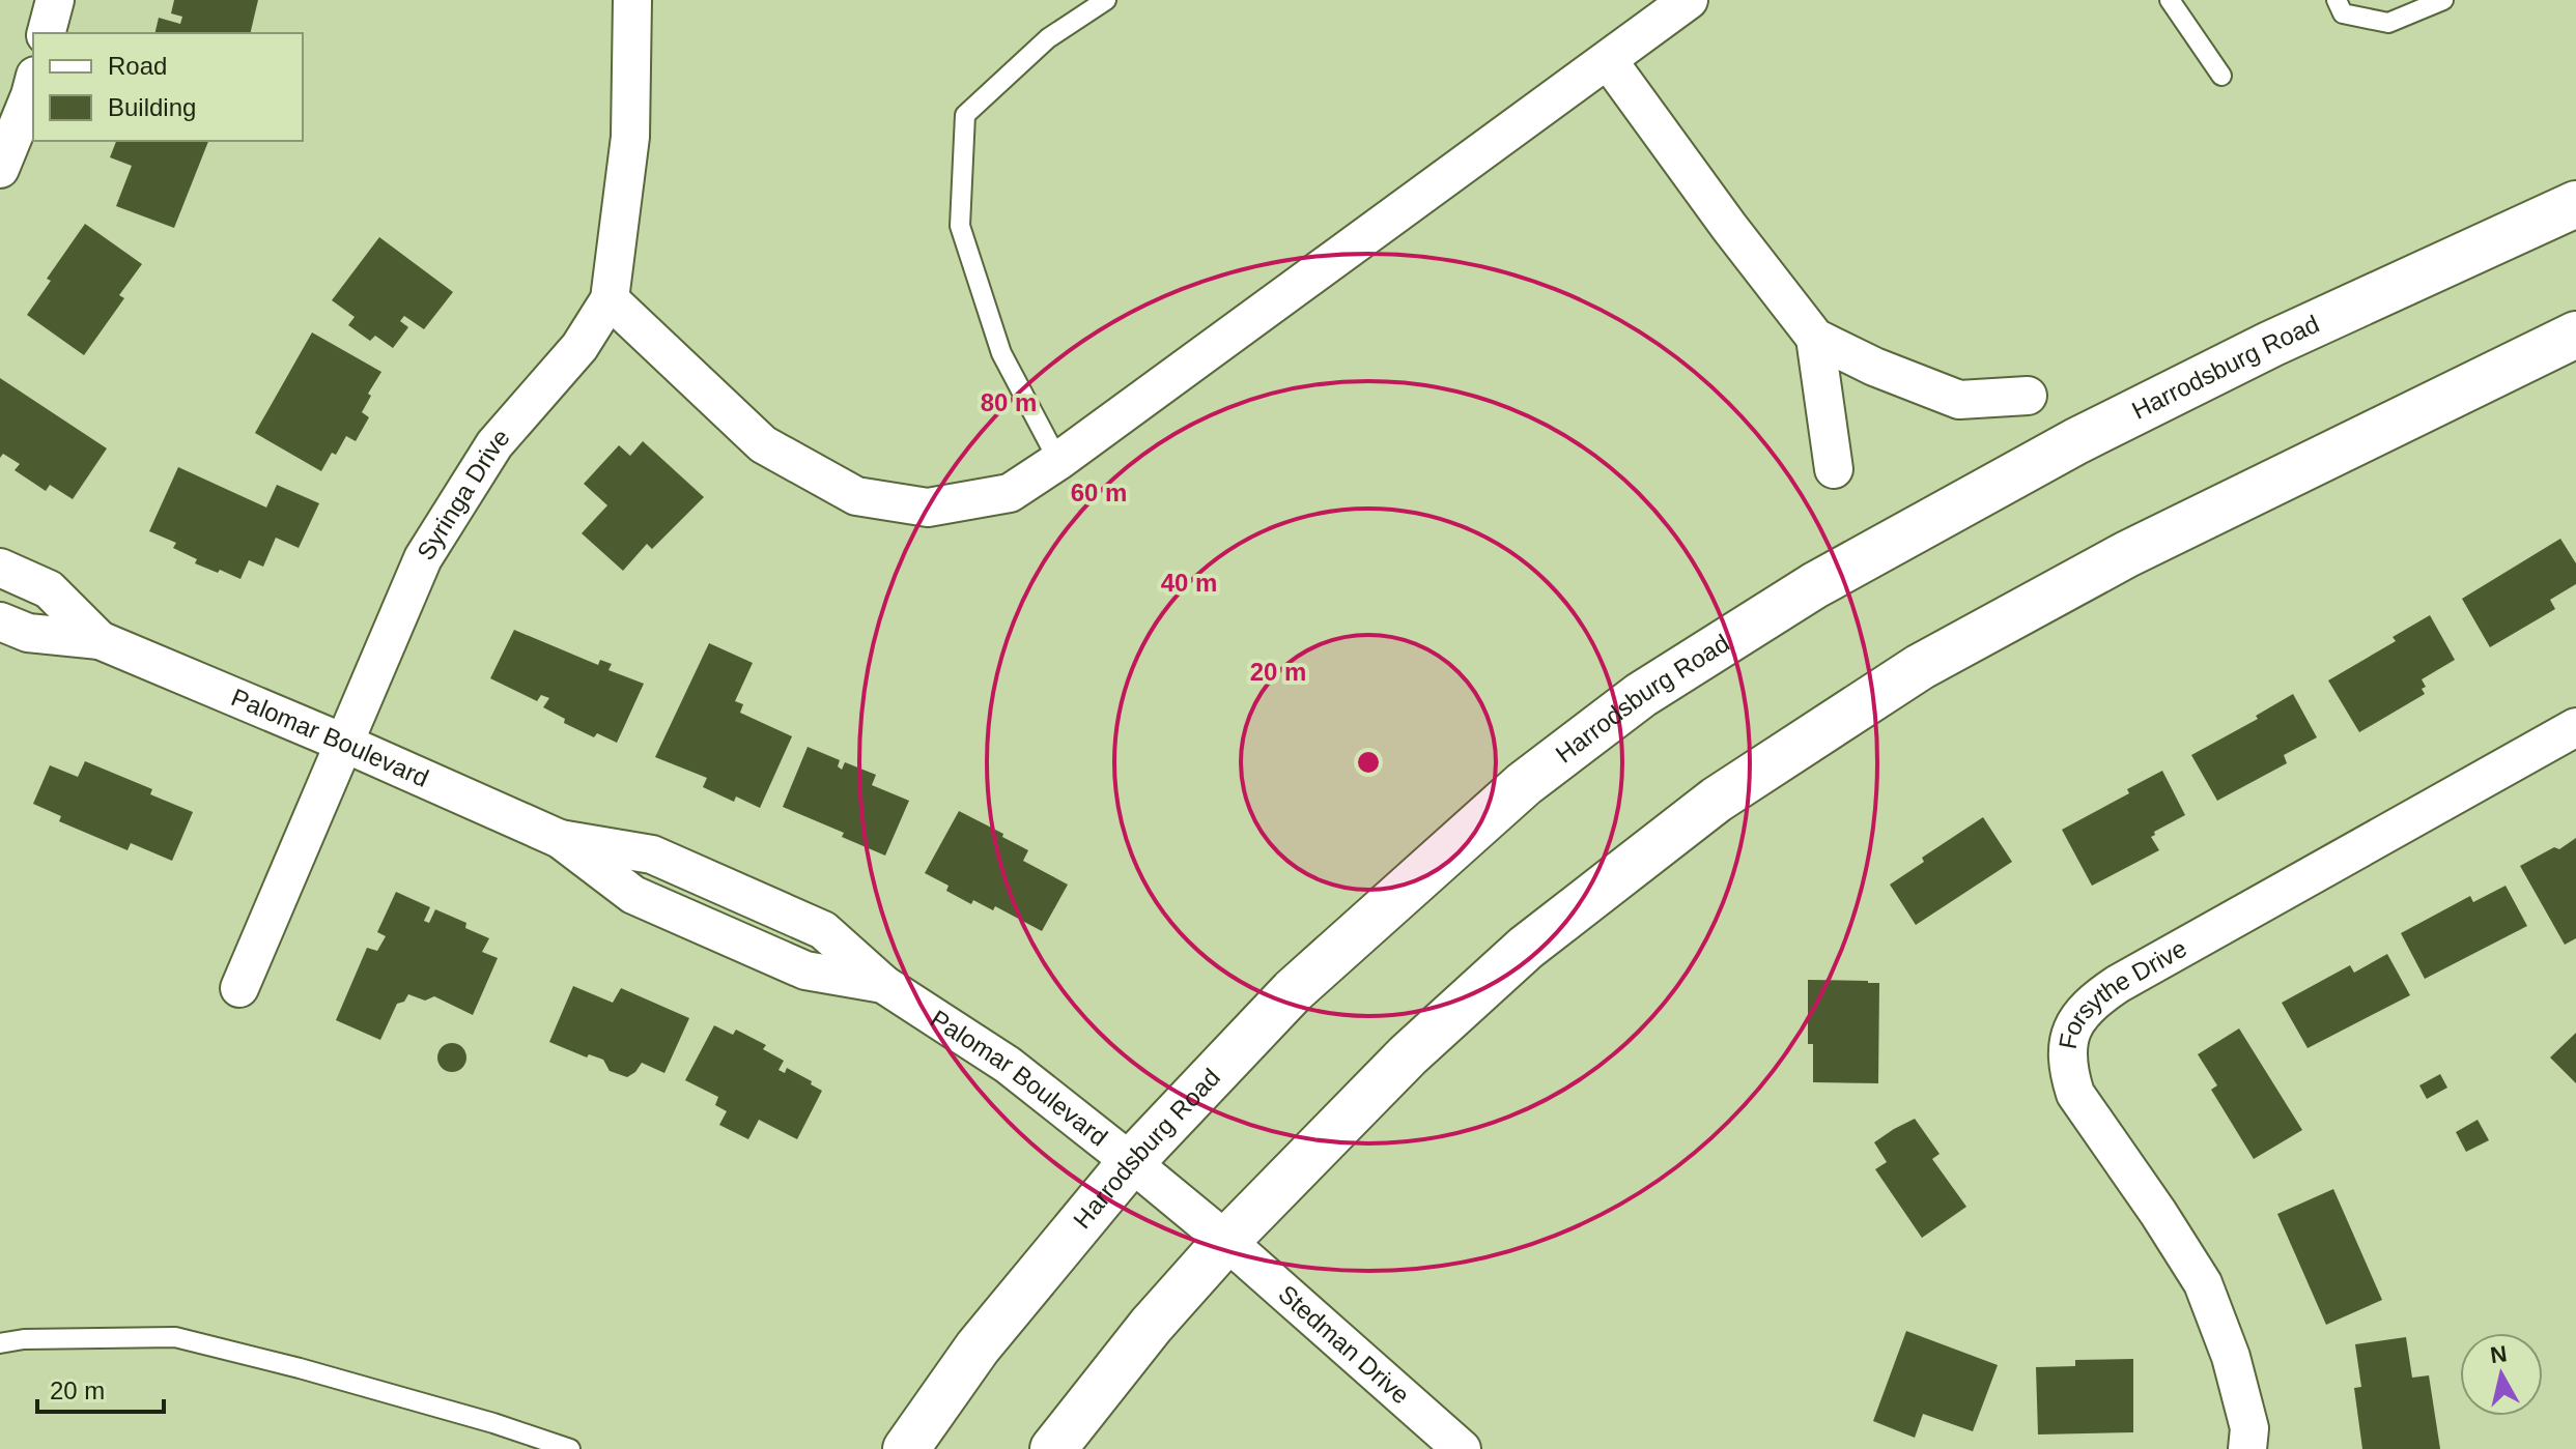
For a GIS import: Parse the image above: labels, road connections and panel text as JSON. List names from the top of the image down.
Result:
{
  "streets": {
    "main road": ["Harrodsburg Road"],
    "street": [
      "Syringa Drive",
      "Palomar Boulevard",
      "Forsythe Drive",
      "Stedman Drive"
    ]
  },
  "crossings": [
    ["Harrodsburg Road", "Palomar Boulevard"],
    ["Syringa Drive", "Palomar Boulevard"],
    ["Palomar Boulevard", "Stedman Drive"]
  ],
  "legend": ["Road", "Building"],
  "scale_bar": "20 m",
  "north": "top",
  "rings": [
    "80 m",
    "60 m",
    "40 m",
    "20 m"
  ]
}
